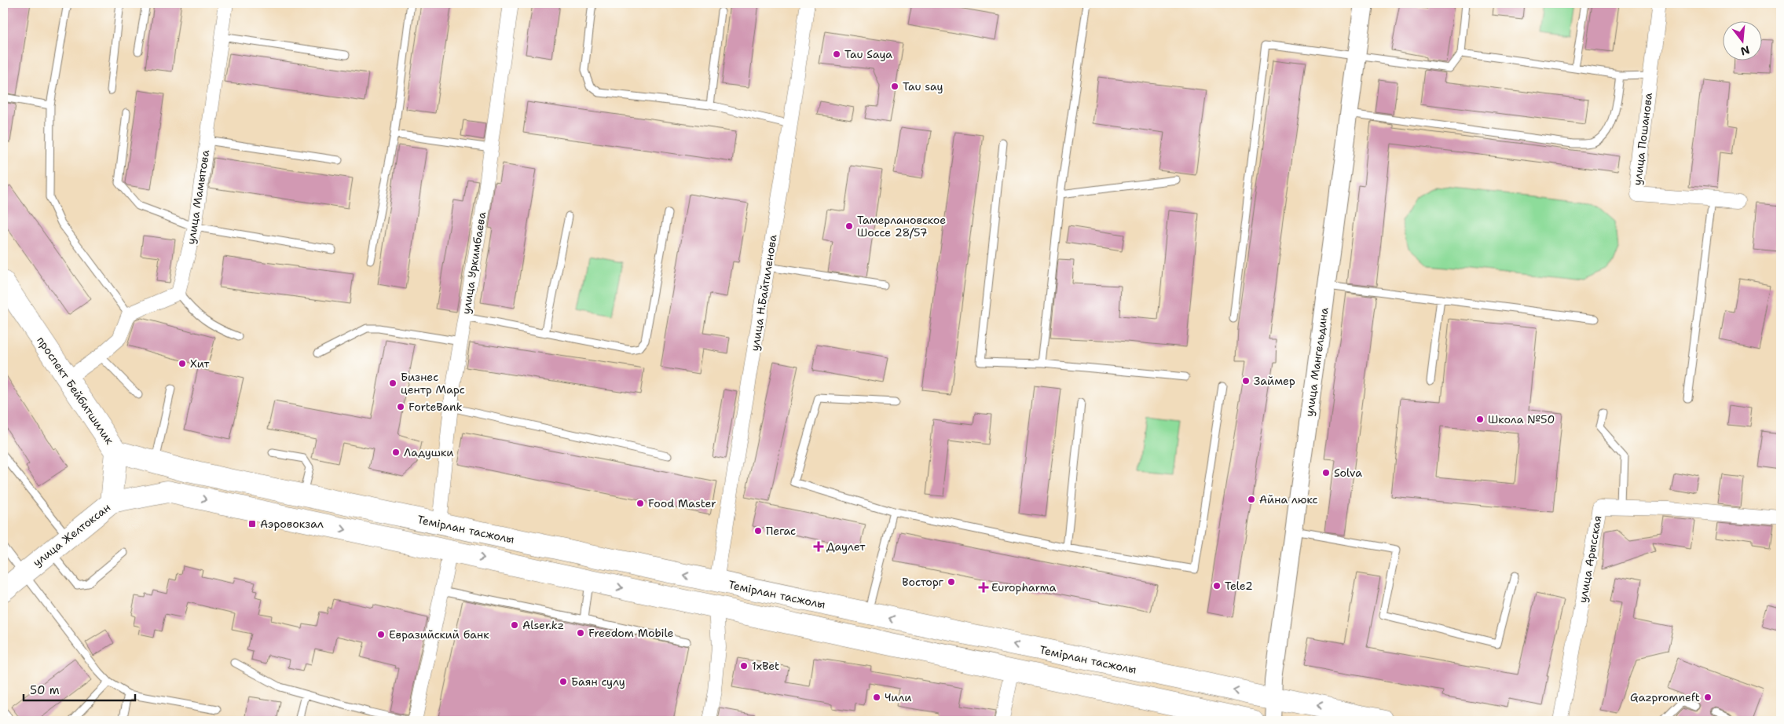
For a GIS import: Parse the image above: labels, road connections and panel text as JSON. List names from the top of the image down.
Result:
{
  "streets": {
    "main road": ["проспект Бейбитшилик", "Темірлан тасжолы", "улица Желтоксан"],
    "street": [
      "улица Пошанова",
      "улица Мамытова",
      "улица Уркимбаева",
      "улица Н.Байтиленова",
      "улица Мангельдина",
      "улица Арысская"
    ]
  },
  "crossings": [
    ["улица Уркимбаева", "Темірлан тасжолы"],
    ["улица Н.Байтиленова", "Темірлан тасжолы"],
    ["улица Мангельдина", "Темірлан тасжолы"],
    ["проспект Бейбитшилик", "Темірлан тасжолы"]
  ],
  "places": {
    "other": [
      "Tau Saya",
      "Tau say",
      "Тамерлановское Шоссе 28/57",
      "Хит",
      "Займер",
      "Бизнес центр Марс",
      "ForteBank",
      "Школа №50",
      "Ладушки",
      "Solva",
      "Айна люкс",
      "Food Master",
      "Пегас",
      "Восторг",
      "Tele2",
      "Alser.kz",
      "Freedom Mobile",
      "Евразийский банк",
      "1xBet",
      "Баян сулу",
      "Чили",
      "Gazpromneft"
    ],
    "transit": ["Аэровокзал"],
    "health": ["Даулет", "Europharma"]
  },
  "scale_bar": "50 m",
  "north": "bottom"
}
